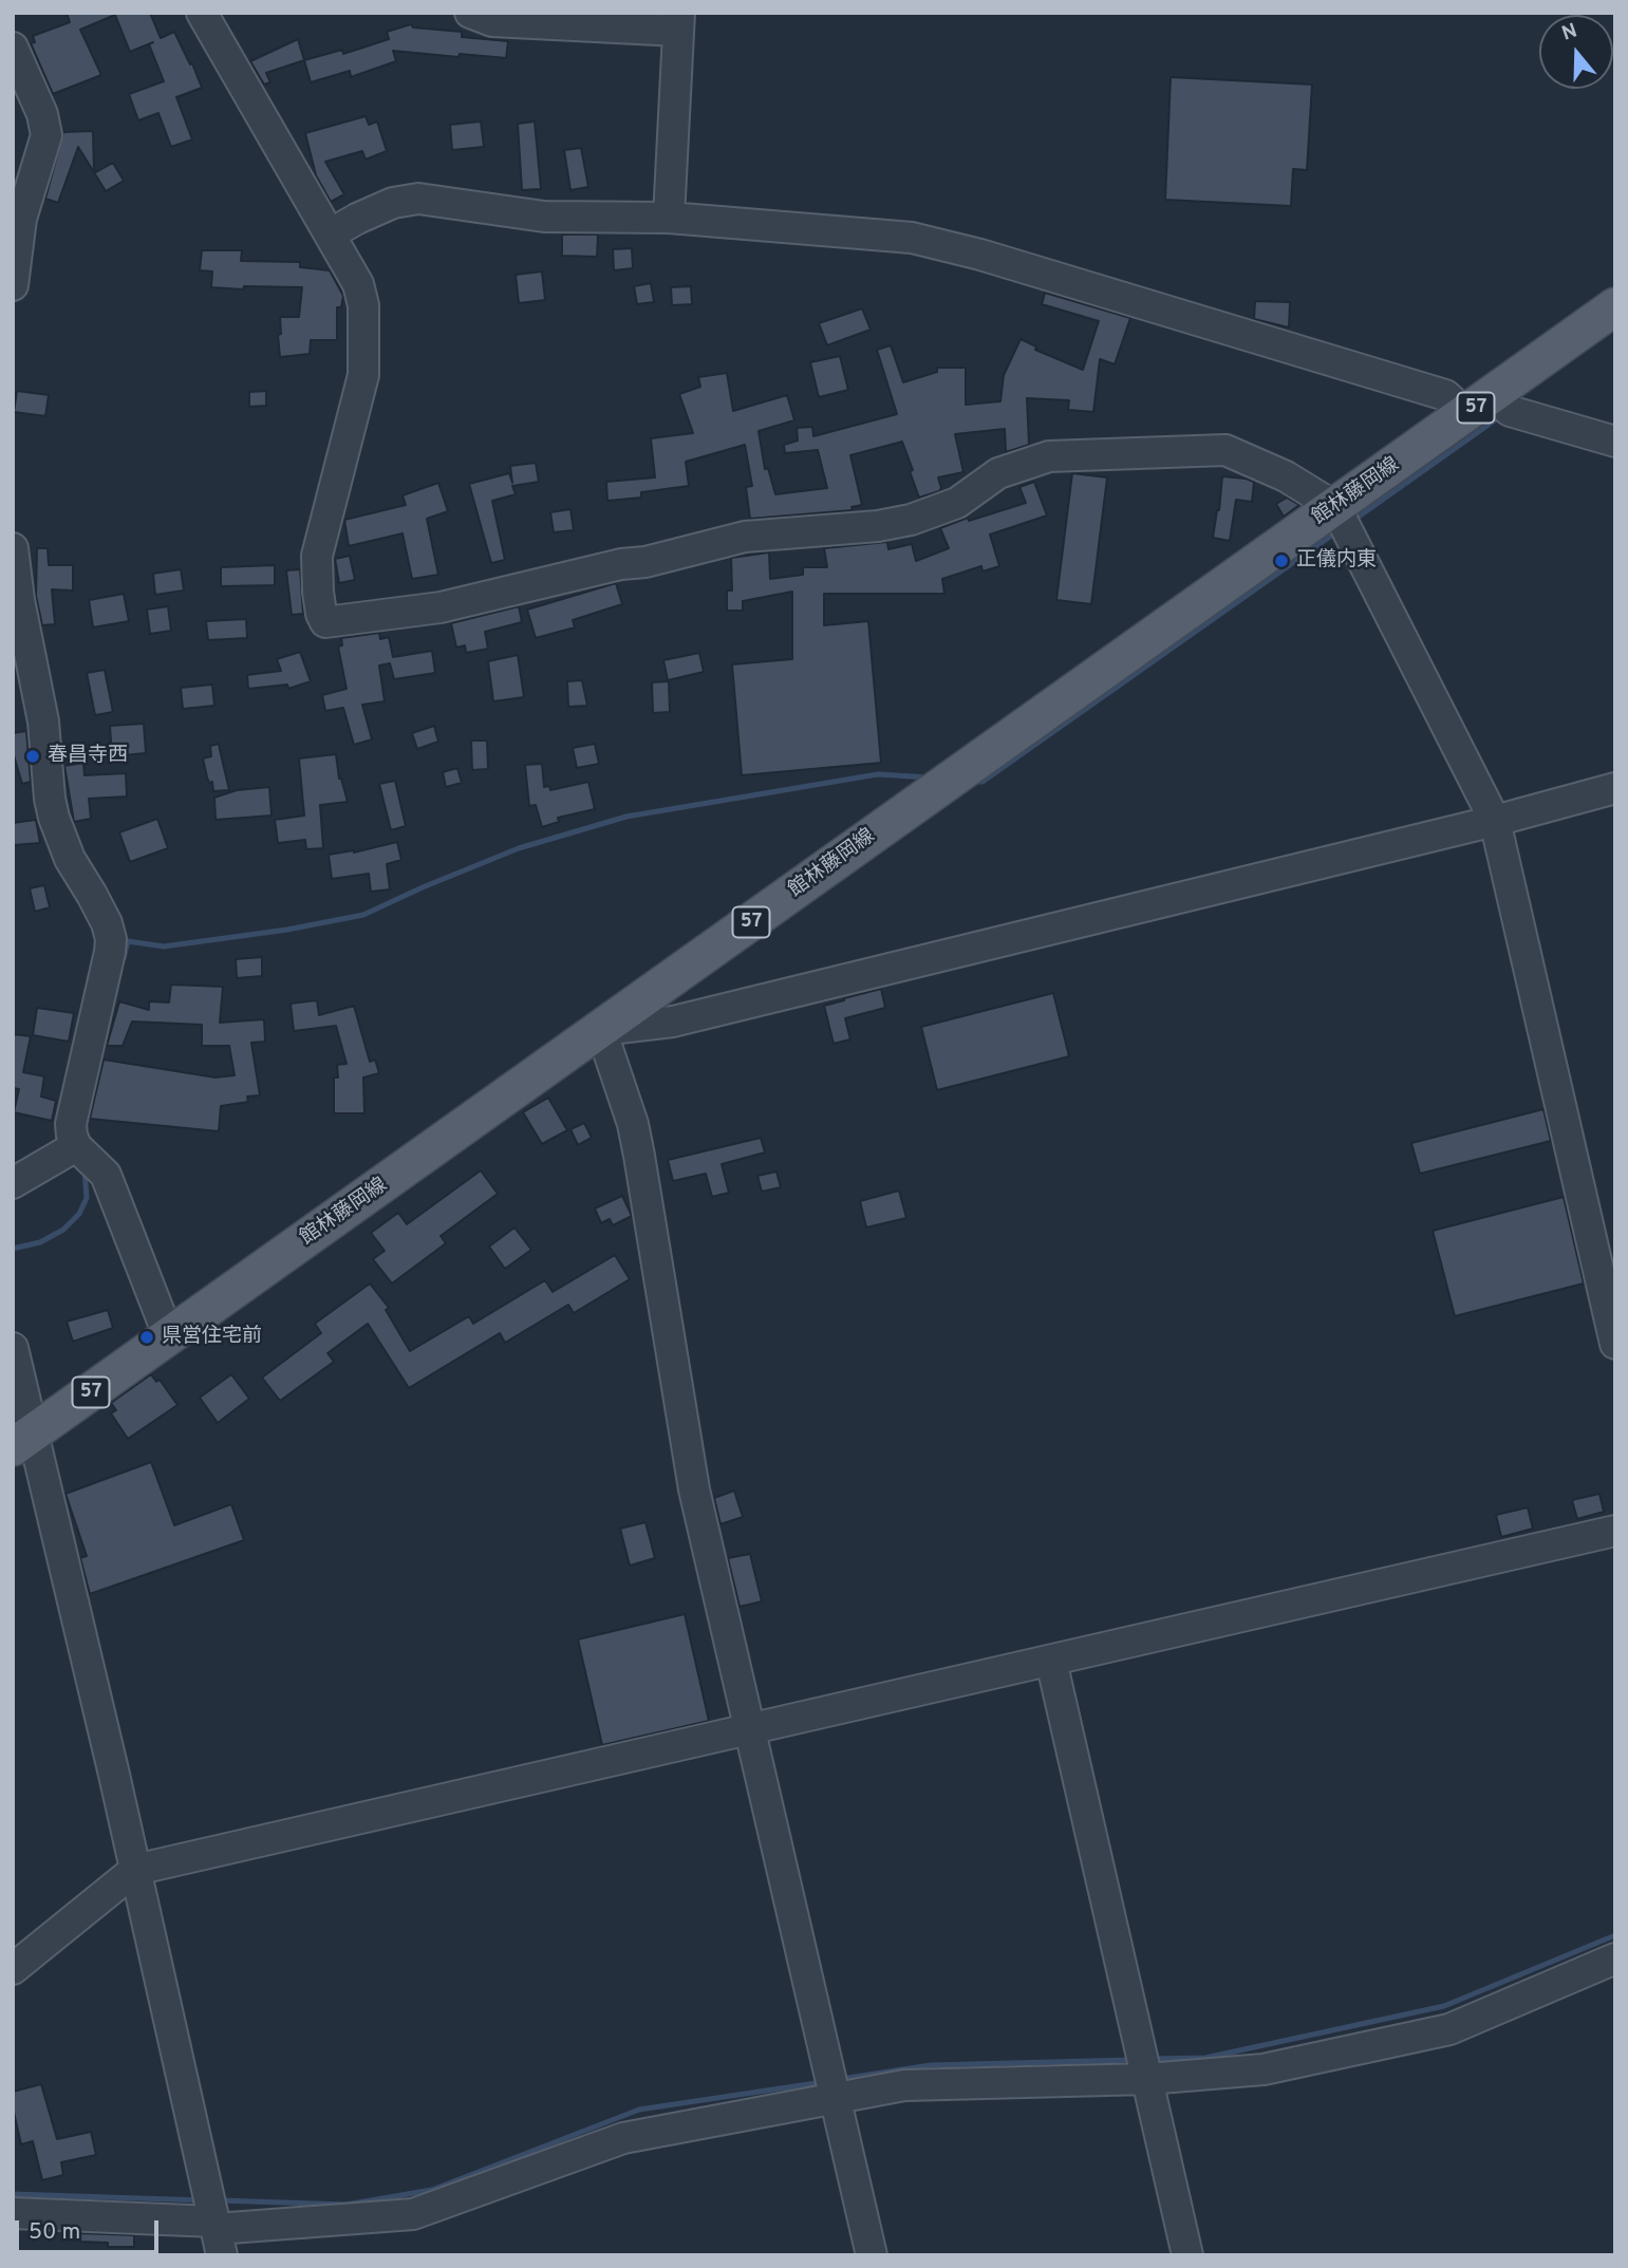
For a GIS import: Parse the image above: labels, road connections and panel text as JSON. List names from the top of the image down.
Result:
{
  "streets": {
    "main road": ["57", "館林藤岡線"]
  },
  "places": ["正儀内東", "春昌寺西", "県営住宅前"],
  "scale_bar": "50 m",
  "north": "top"
}
